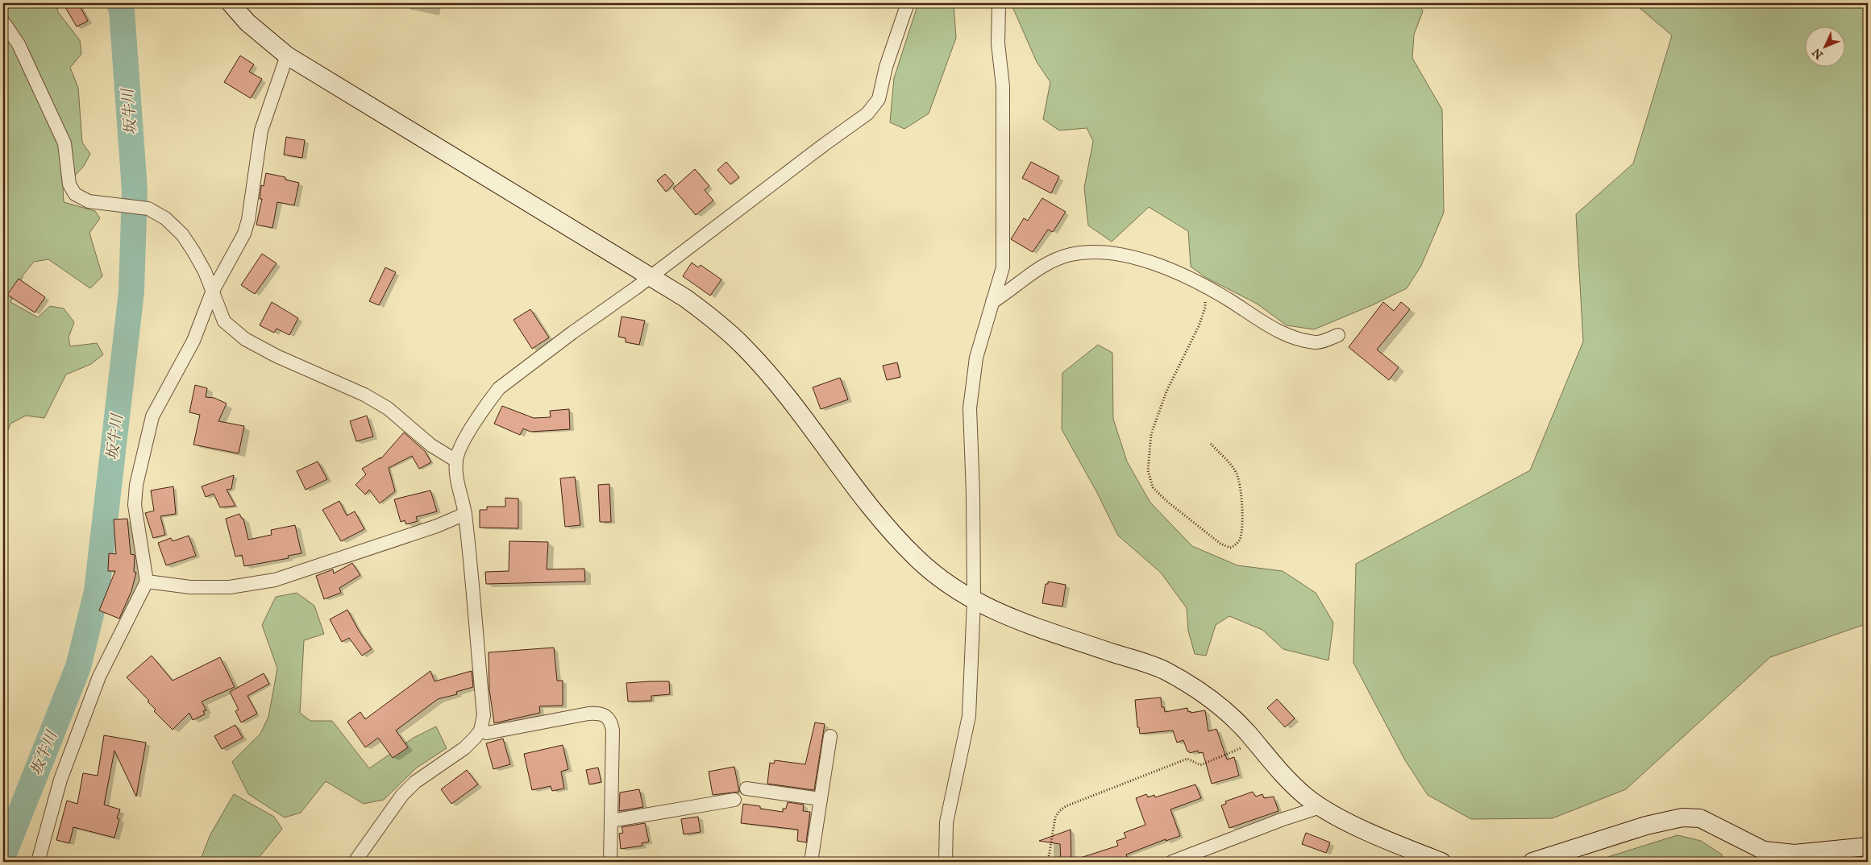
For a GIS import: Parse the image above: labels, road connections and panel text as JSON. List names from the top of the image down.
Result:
{
  "water": ["坂牛川"],
  "north": "bottom left"
}
